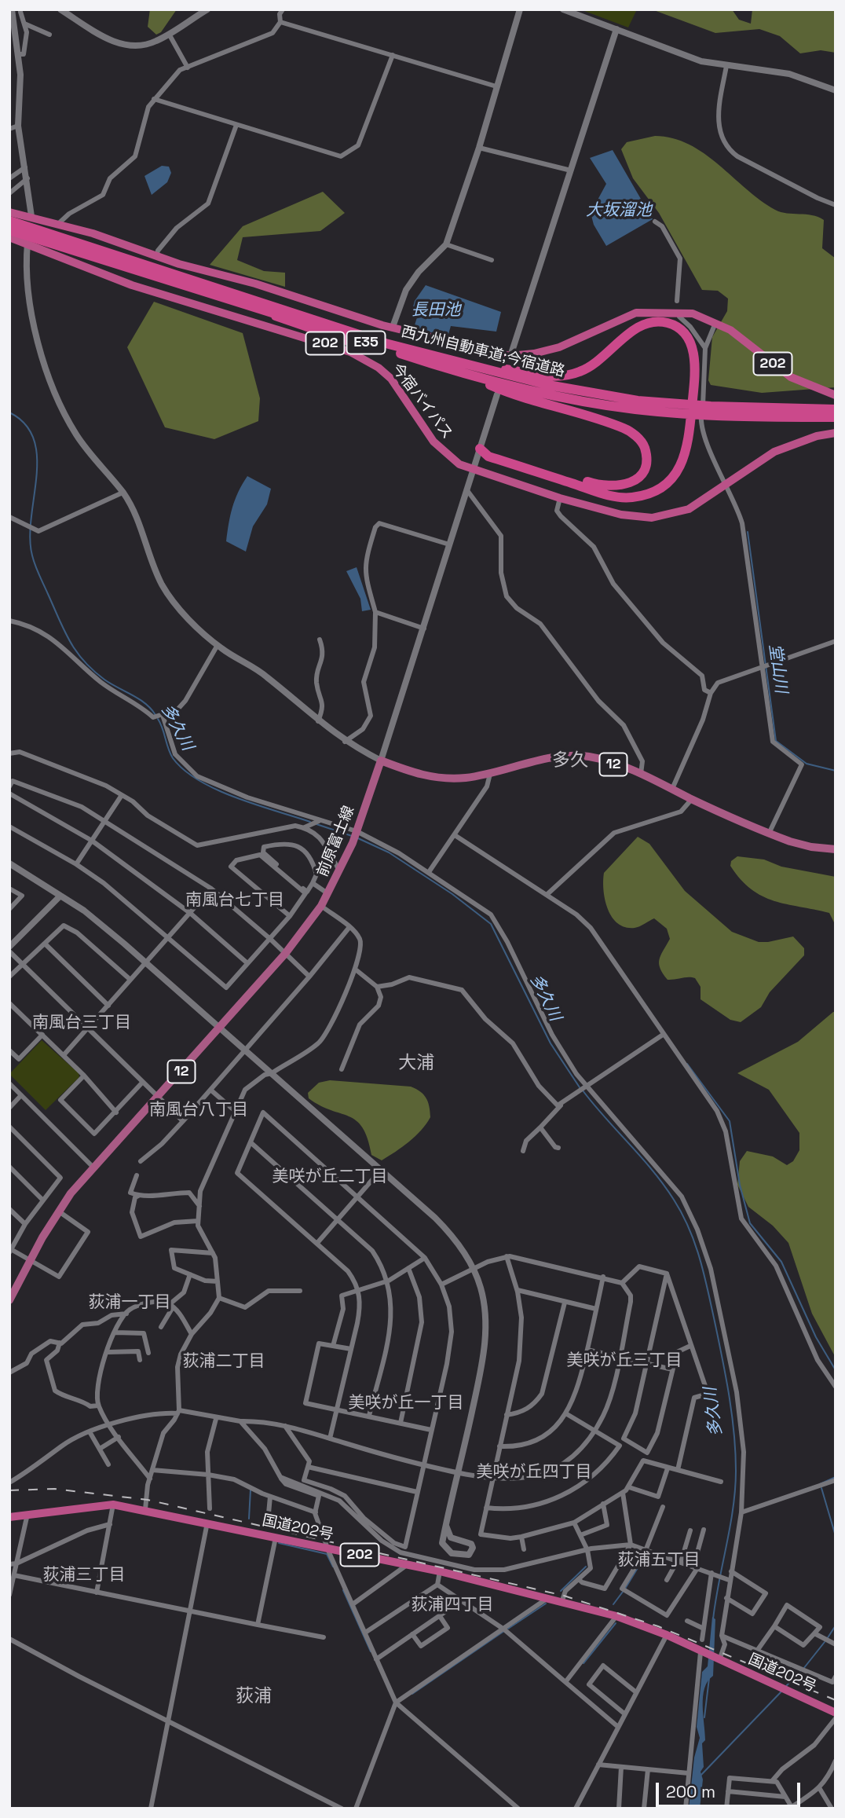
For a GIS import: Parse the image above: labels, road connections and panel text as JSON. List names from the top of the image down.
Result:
{
  "streets": {
    "highway": [
      "E35",
      "202",
      "西九州自動車道;今宿道路",
      "今宿バイパス",
      "国道202号"
    ],
    "main road": ["12", "前原富士線"]
  },
  "crossings": [
    ["202", "国道202号"],
    ["西九州自動車道;今宿道路", "今宿バイパス"],
    ["12", "前原富士線"]
  ],
  "districts": [
    "多久",
    "南風台七丁目",
    "南風台三丁目",
    "大浦",
    "南風台八丁目",
    "美咲が丘二丁目",
    "荻浦一丁目",
    "美咲が丘三丁目",
    "荻浦二丁目",
    "美咲が丘一丁目",
    "美咲が丘四丁目",
    "荻浦五丁目",
    "荻浦三丁目",
    "荻浦四丁目",
    "荻浦"
  ],
  "water": [
    "大坂溜池",
    "長田池",
    "堂山川",
    "多久川"
  ],
  "scale_bar": "200 m"
}
